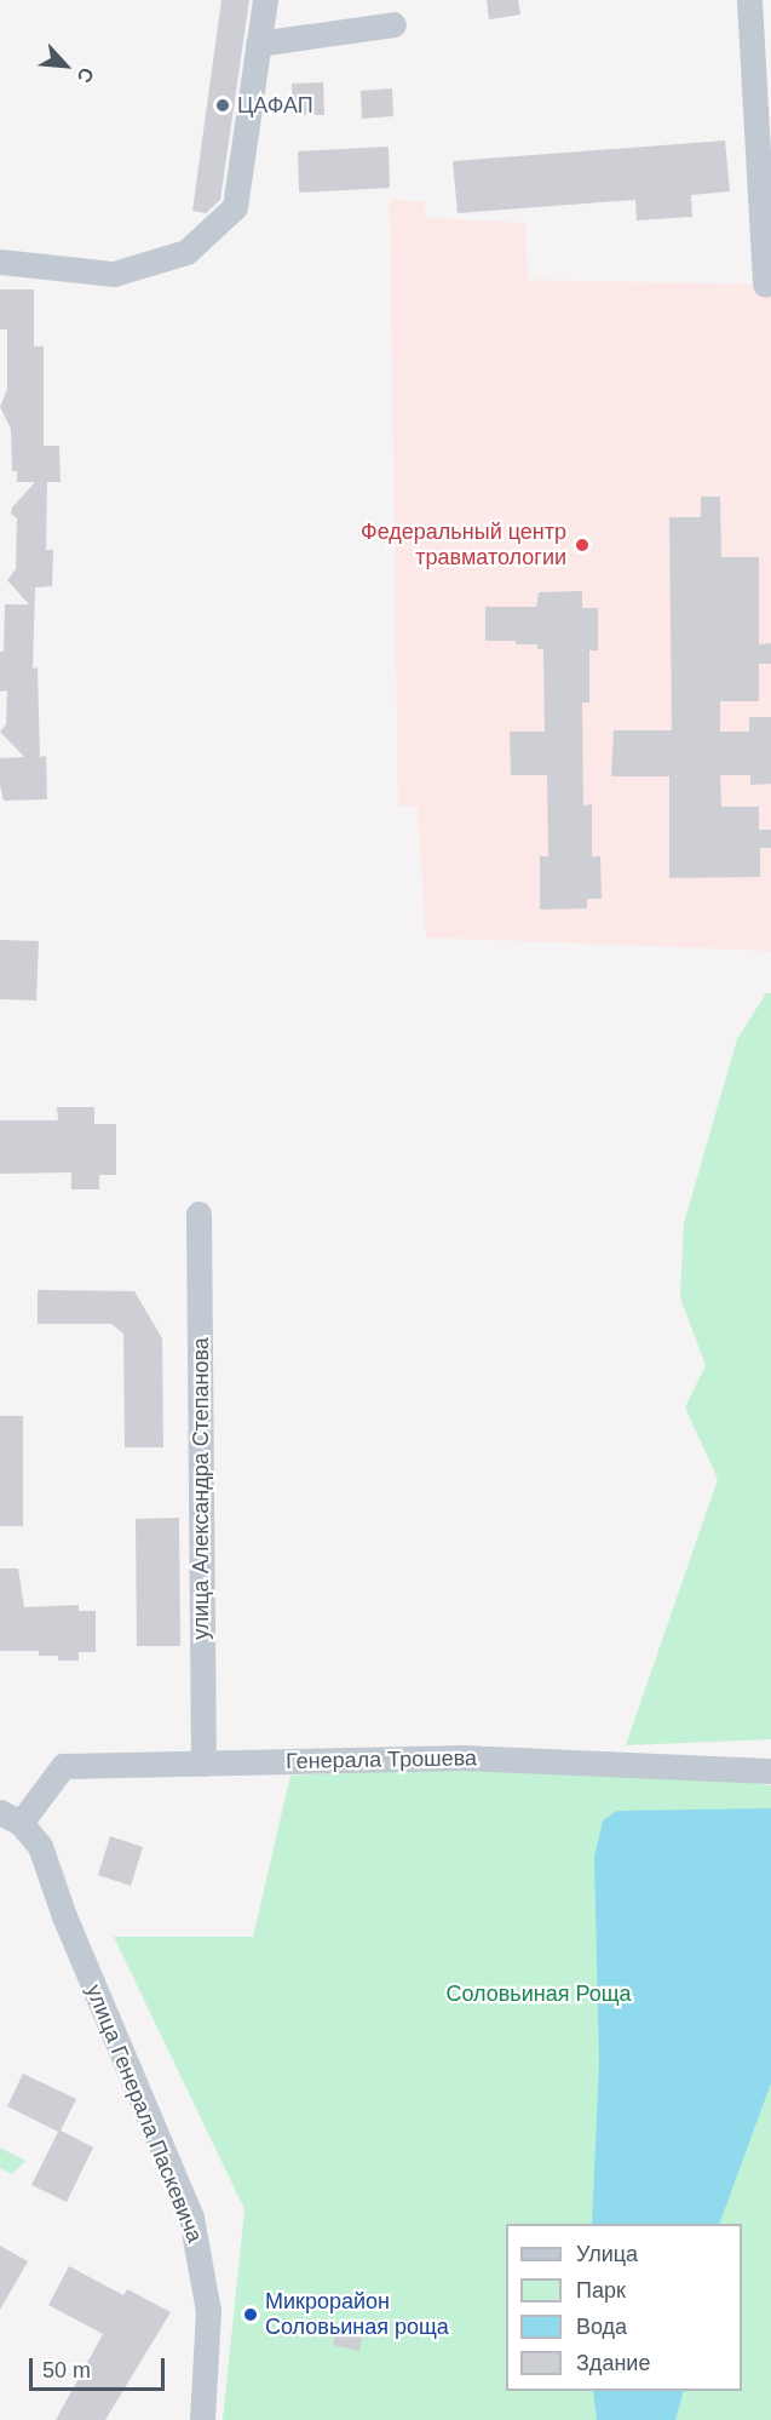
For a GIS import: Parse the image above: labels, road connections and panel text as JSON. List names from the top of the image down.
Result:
{
  "streets": {
    "street": ["улица Александра Степанова", "Генерала Трошева", "улица Генерала Паскевича"]
  },
  "crossings": [
    ["улица Александра Степанова", "Генерала Трошева"],
    ["Генерала Трошева", "улица Генерала Паскевича"]
  ],
  "parks": ["Соловьиная Роща"],
  "places": ["ЦАФАП", "Федеральный центр травматологии", "Микрорайон Соловьиная роща"],
  "legend": [
    "Улица",
    "Парк",
    "Вода",
    "Здание"
  ],
  "scale_bar": "50 m",
  "north": "bottom right"
}
